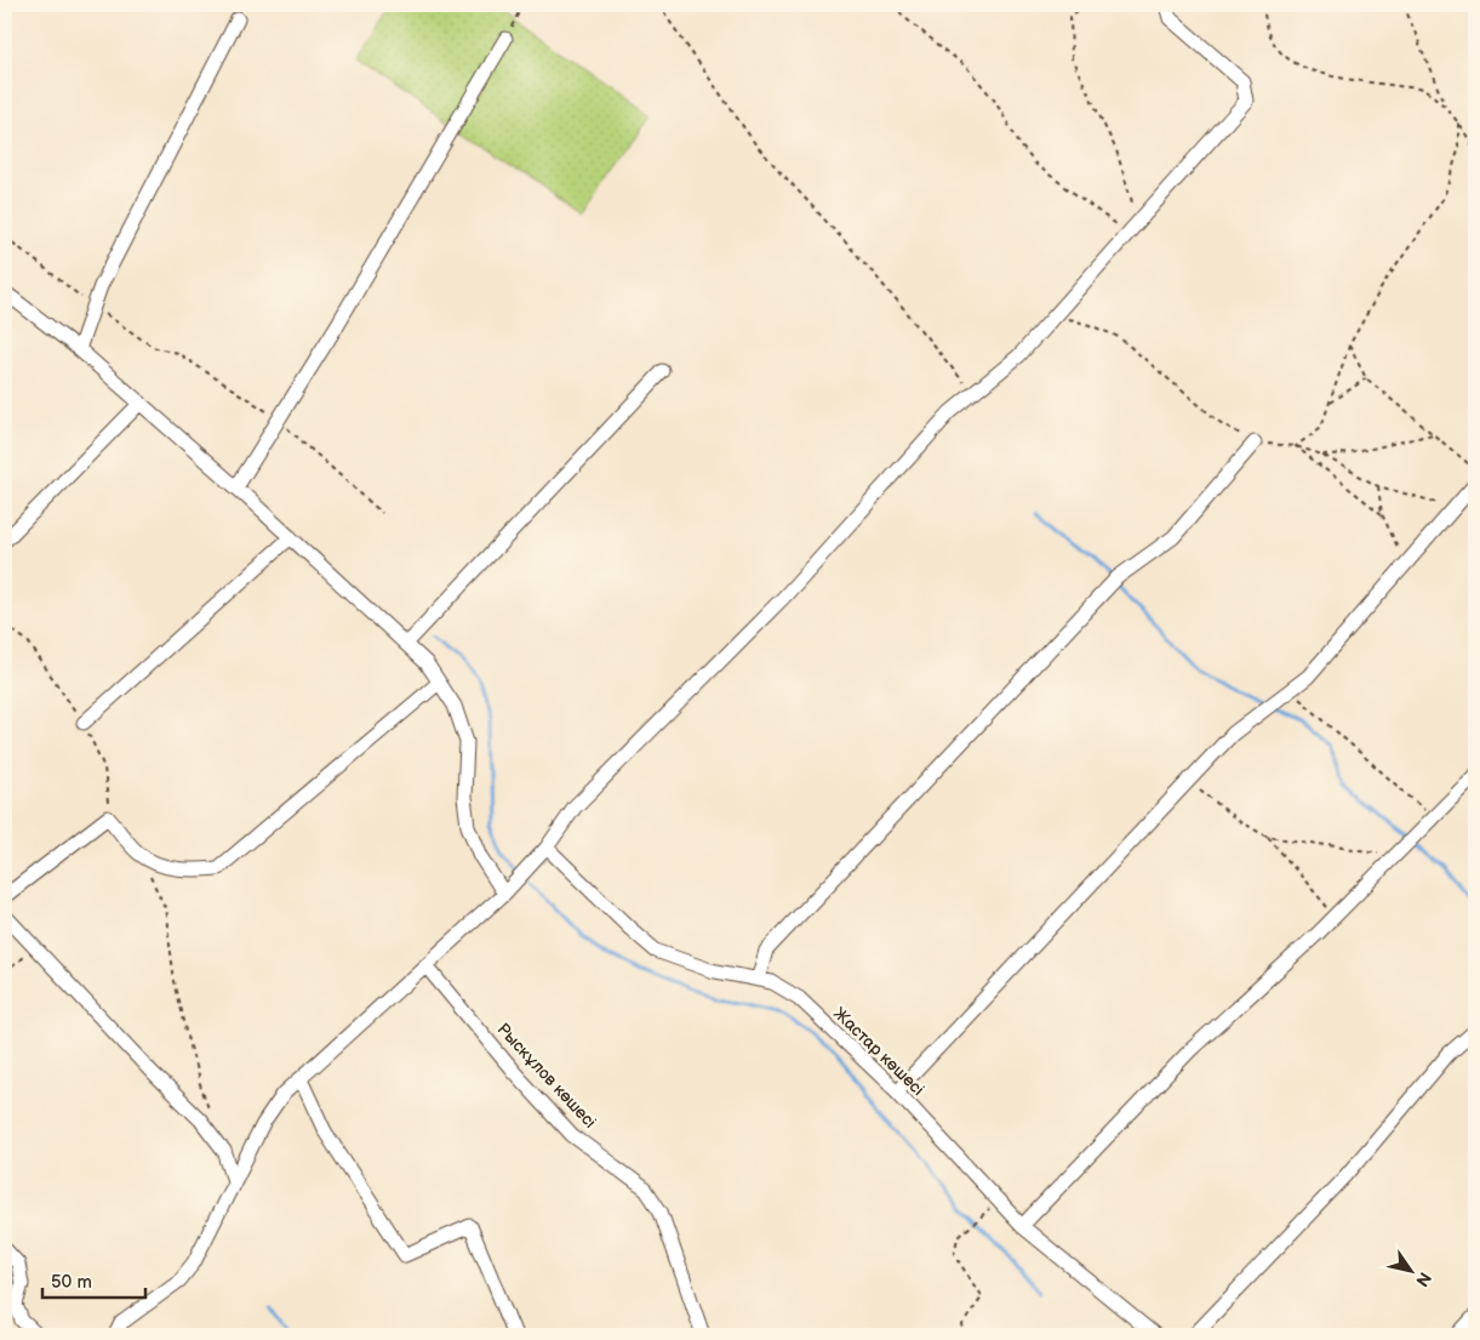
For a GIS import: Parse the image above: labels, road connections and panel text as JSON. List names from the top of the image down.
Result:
{
  "streets": {
    "street": ["Жастар көшесі", "Рыскұлов көшесі"]
  },
  "scale_bar": "50 m",
  "north": "bottom right"
}
